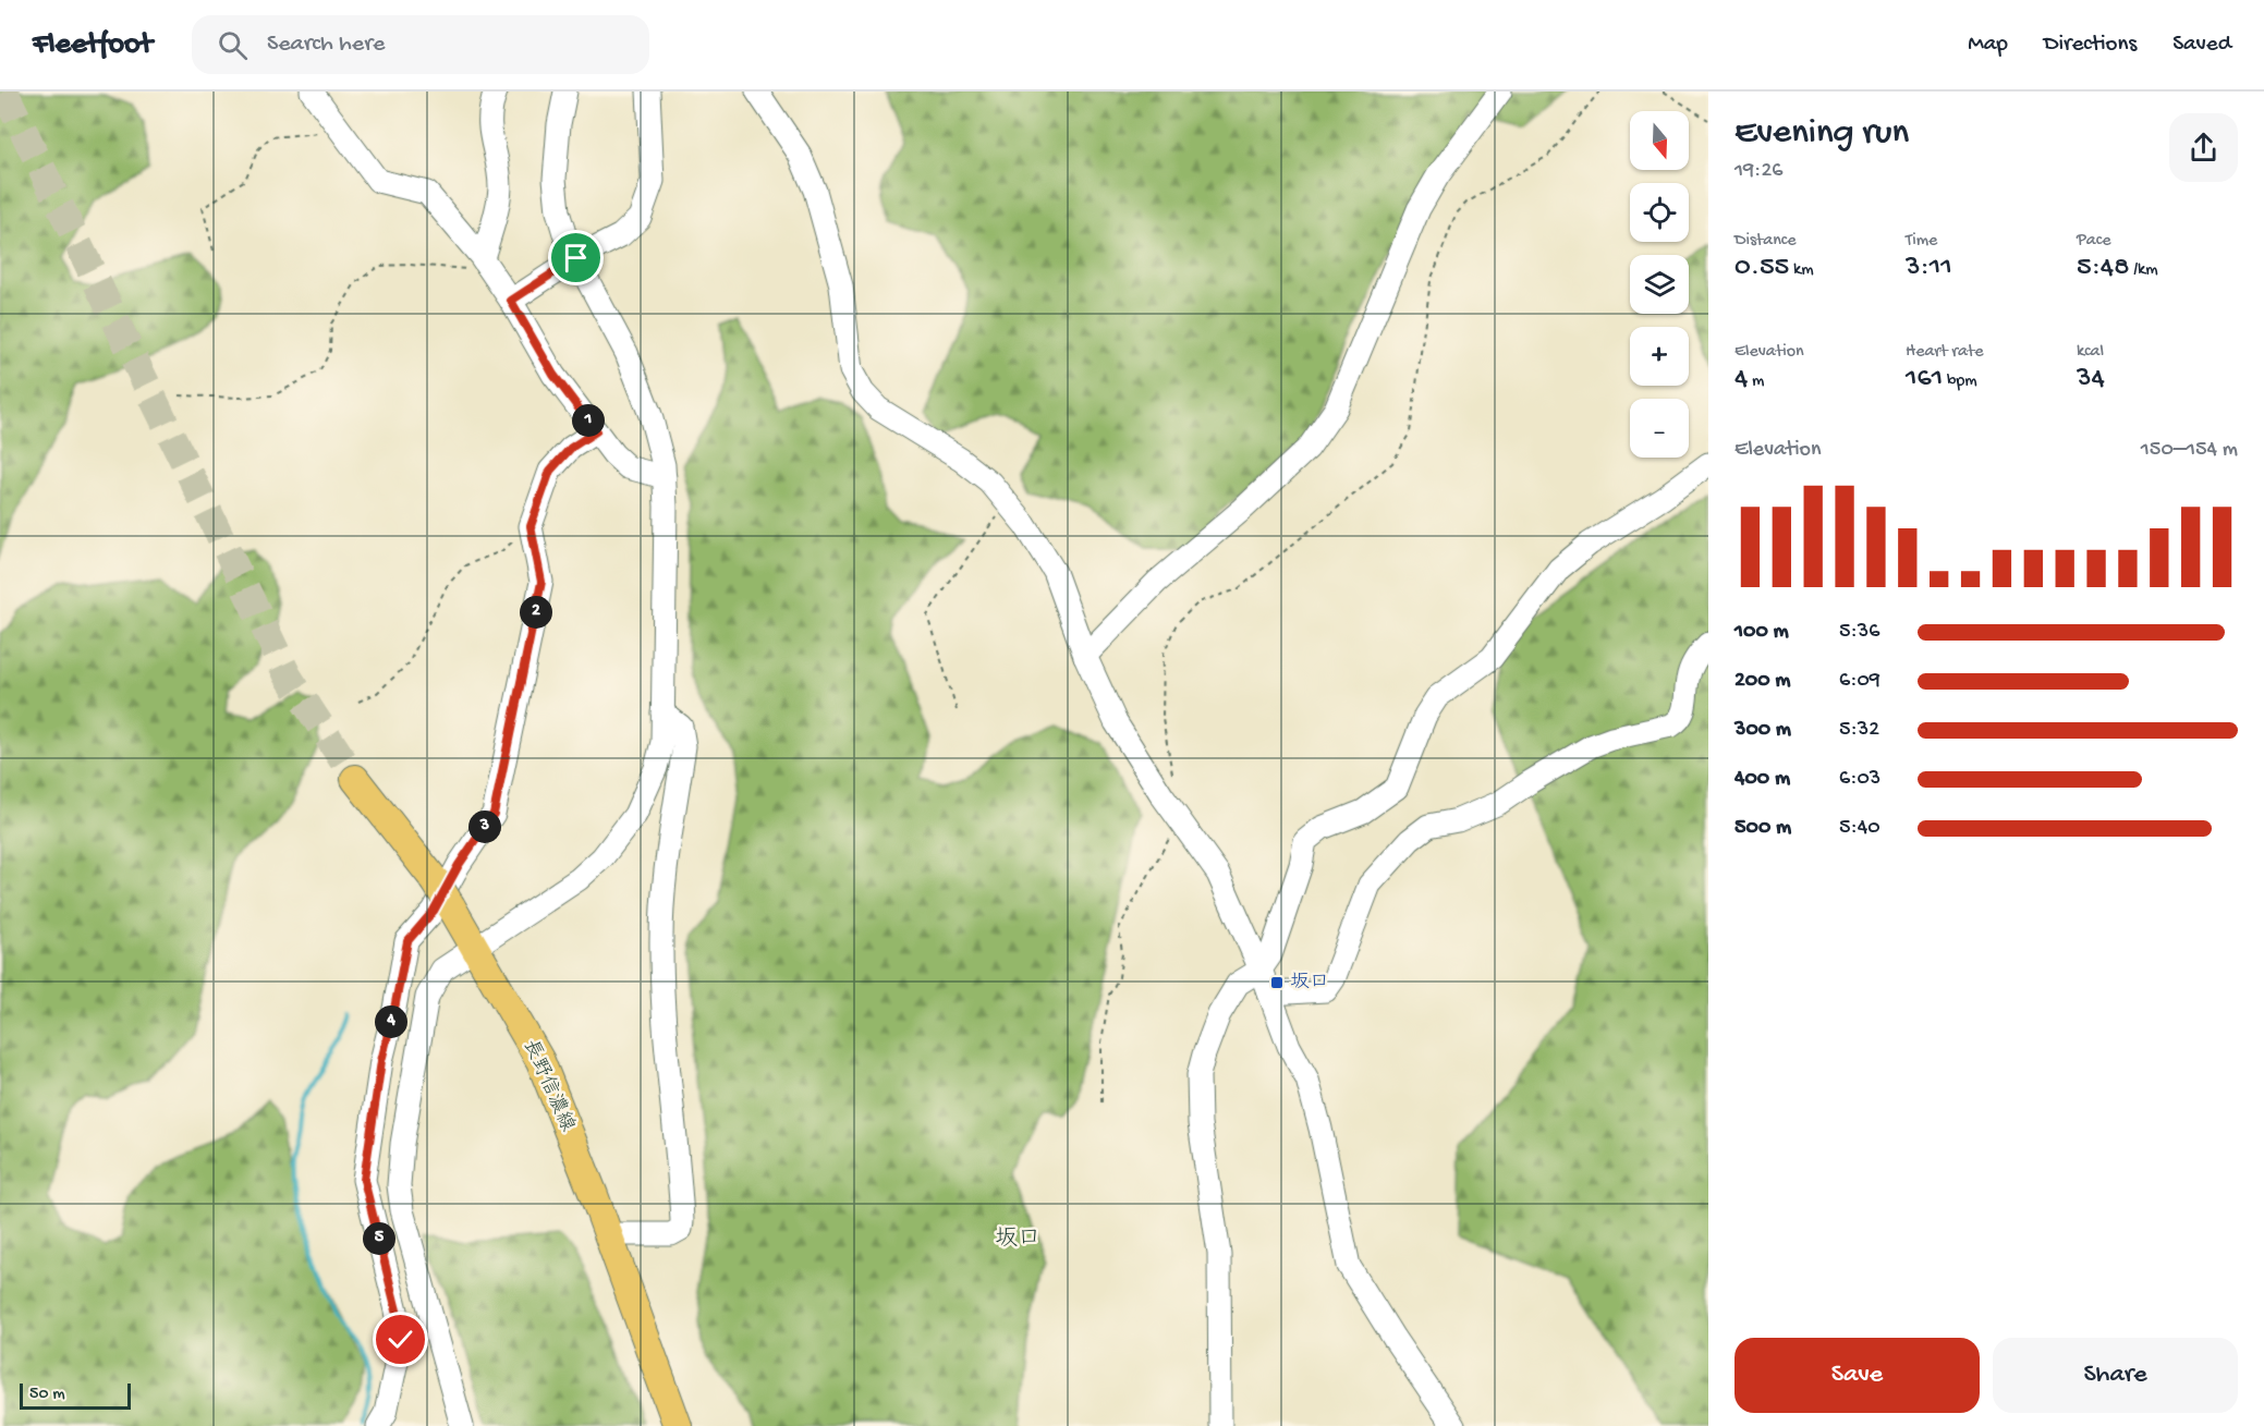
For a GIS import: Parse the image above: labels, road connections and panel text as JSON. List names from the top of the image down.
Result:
{
  "streets": {
    "main road": ["長野信濃線"]
  },
  "districts": ["坂口"],
  "places": {
    "transit": ["坂口"]
  },
  "scale_bar": "50 m",
  "north": "bottom",
  "page": {
    "header": "Fleetfoot",
    "search": "Search here",
    "nav": ["Map", "Directions", "Saved"],
    "heading": ["Evening run", "19:26"],
    "map_buttons": ["+", "−"],
    "stats": [
      ["Distance", "0.55 km"],
      ["Time", "3:11"],
      ["Pace", "5:48 /km"],
      ["Elevation", "4 m"],
      ["Heart rate", "161 bpm"],
      ["kcal", "34"]
    ],
    "pins": [
      "1",
      "2",
      "3",
      "4",
      "5"
    ],
    "chart": ["Elevation", "150–154 m"],
    "list": [
      {
        "name": "100 m",
        "note": "5:36"
      },
      {
        "name": "200 m",
        "note": "6:09"
      },
      {
        "name": "300 m",
        "note": "5:32"
      },
      {
        "name": "400 m",
        "note": "6:03"
      },
      {
        "name": "500 m",
        "note": "5:40"
      }
    ],
    "buttons": ["Save", "Share"],
    "scale": "50 m"
  }
}
